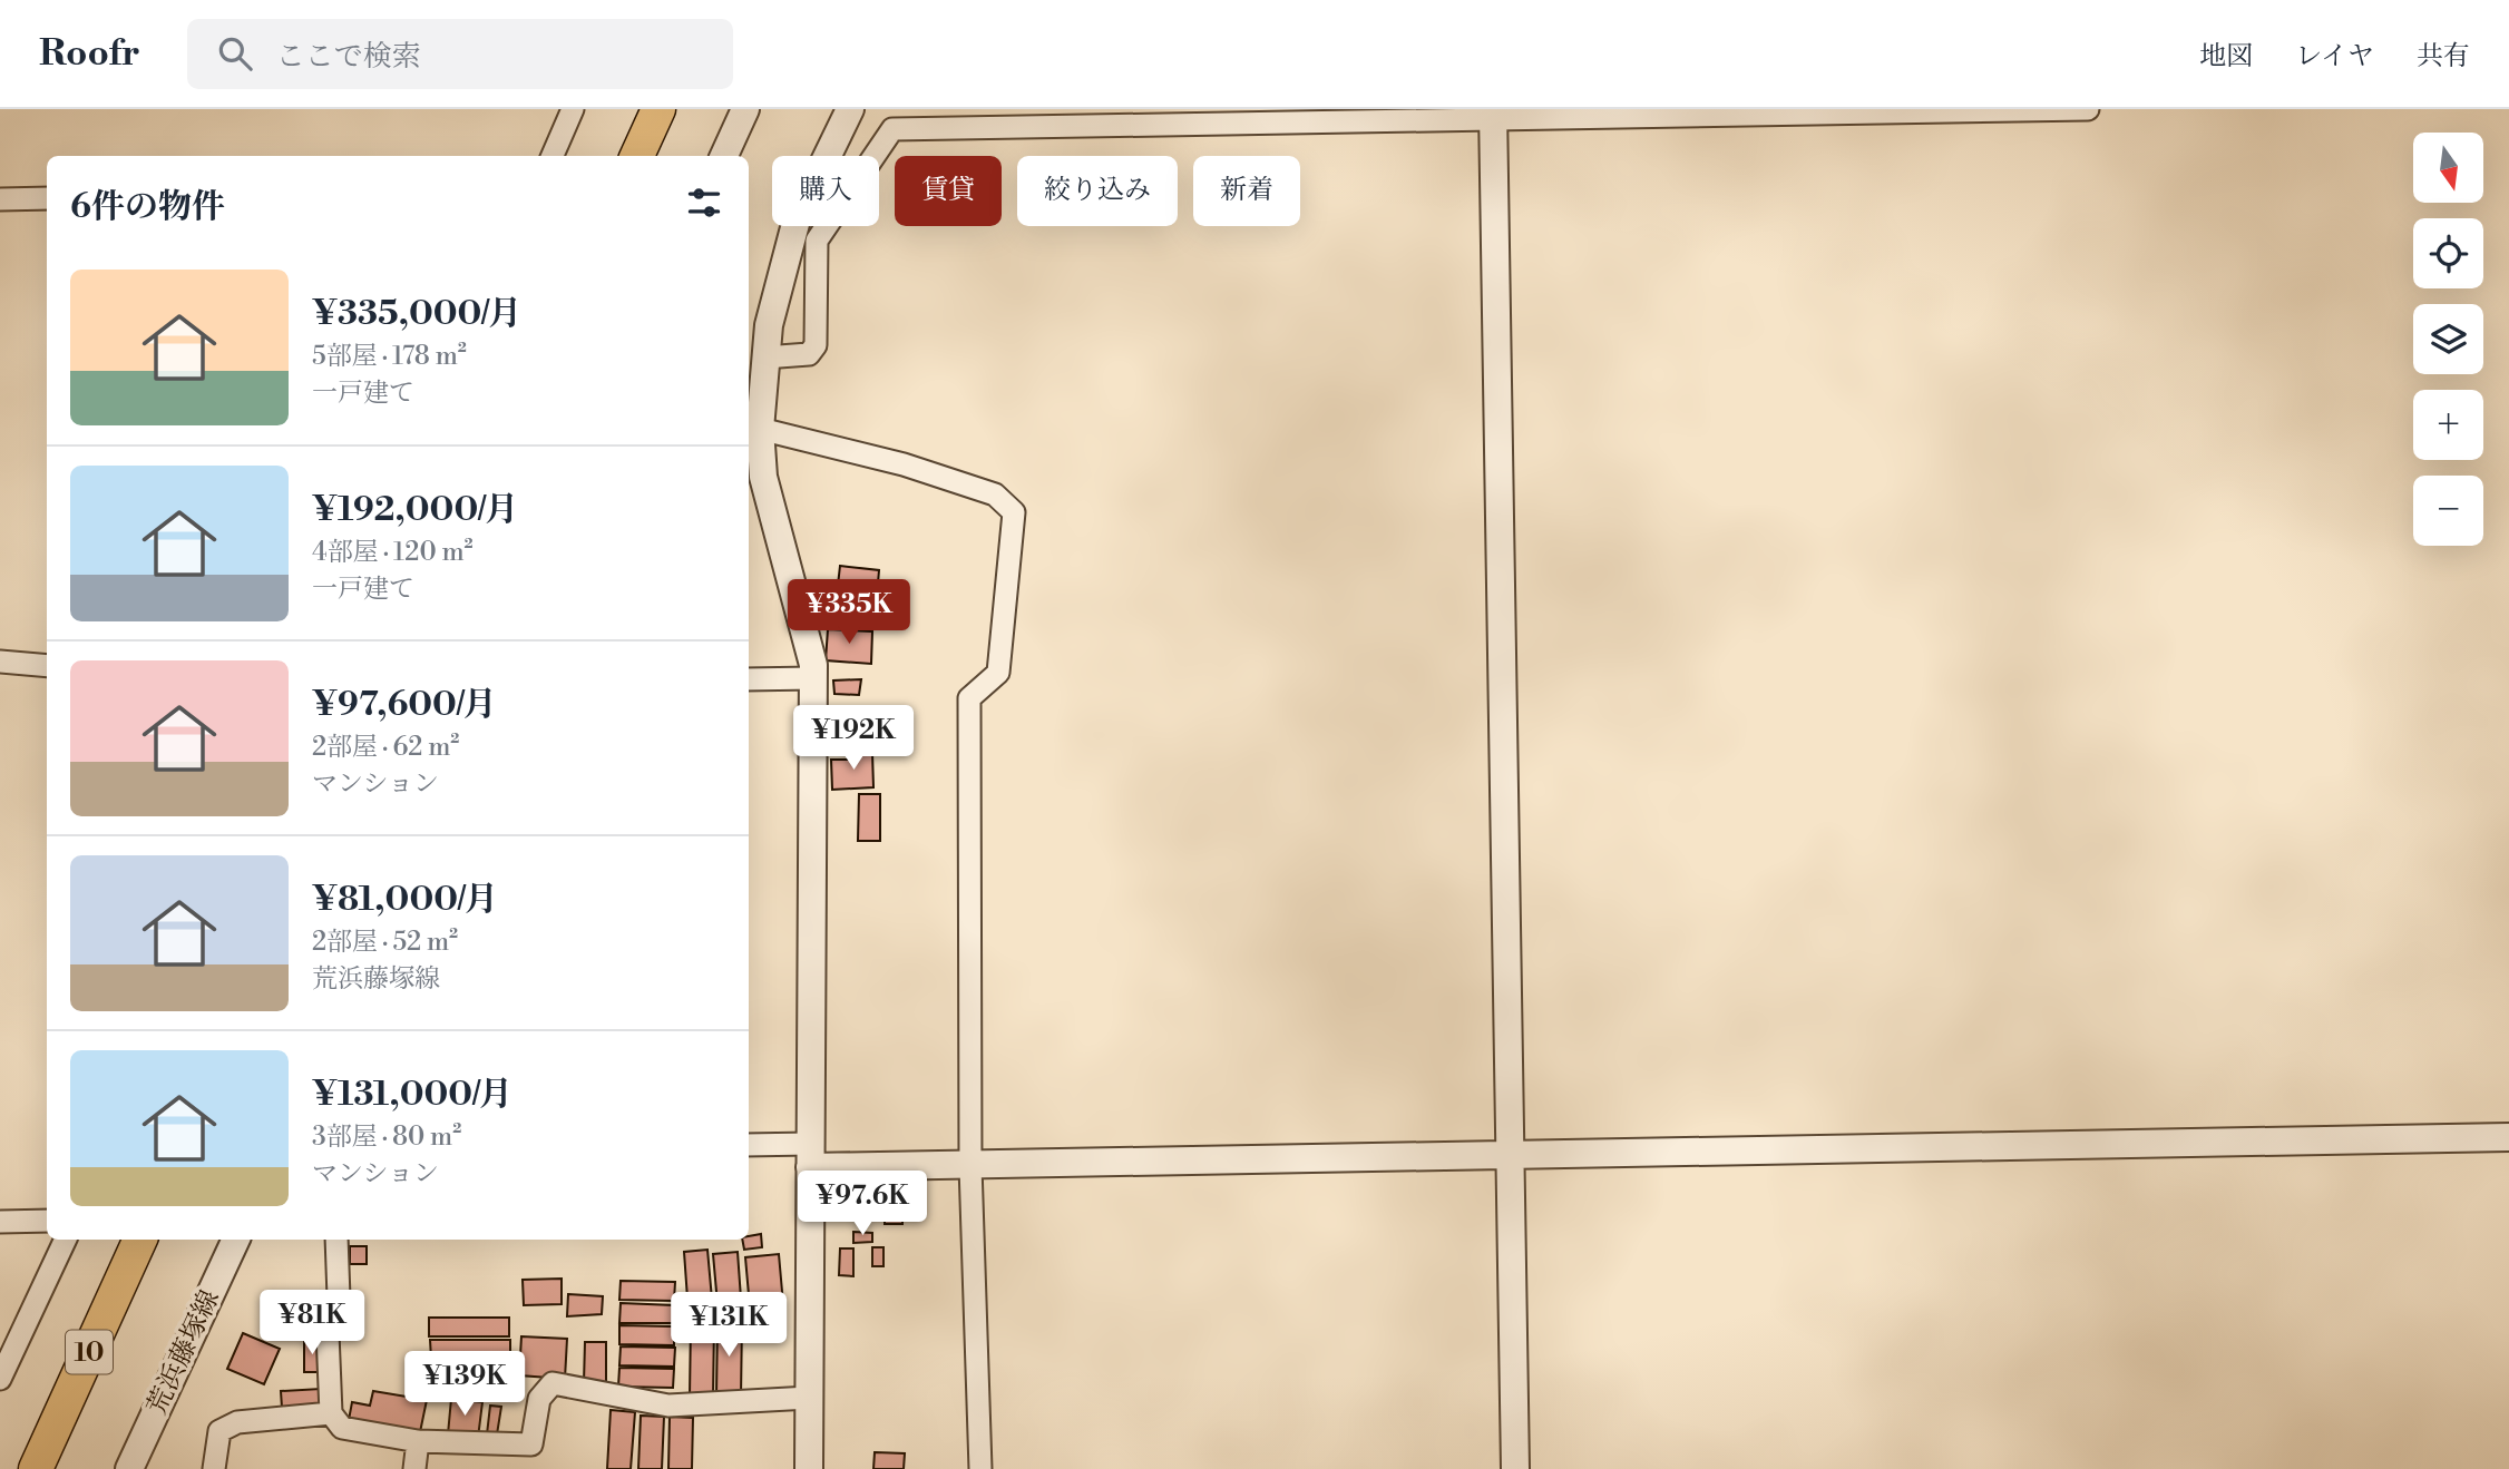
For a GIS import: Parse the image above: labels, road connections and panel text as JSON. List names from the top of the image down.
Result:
{
  "streets": {
    "main road": ["10"],
    "street": ["荒浜藤塚線"]
  },
  "north": "bottom",
  "page": {
    "header": "Roofr",
    "search": "ここで検索",
    "nav": ["地図", "レイヤ", "共有"],
    "map_buttons": ["+", "−"],
    "chip": [
      "購入",
      "賃貸",
      "絞り込み",
      "新着"
    ],
    "heading": "6件の物件",
    "list": [
      {
        "name": "¥335,000/月",
        "note": "5部屋 · 178 m² · 一戸建て"
      },
      {
        "name": "¥192,000/月",
        "note": "4部屋 · 120 m² · 一戸建て"
      },
      {
        "name": "¥97,600/月",
        "note": "2部屋 · 62 m² · マンション"
      },
      {
        "name": "¥81,000/月",
        "note": "2部屋 · 52 m² · 荒浜藤塚線"
      },
      {
        "name": "¥131,000/月",
        "note": "3部屋 · 80 m² · マンション"
      }
    ],
    "price": [
      "¥335K",
      "¥192K",
      "¥97.6K",
      "¥81K",
      "¥131K",
      "¥139K"
    ]
  }
}
